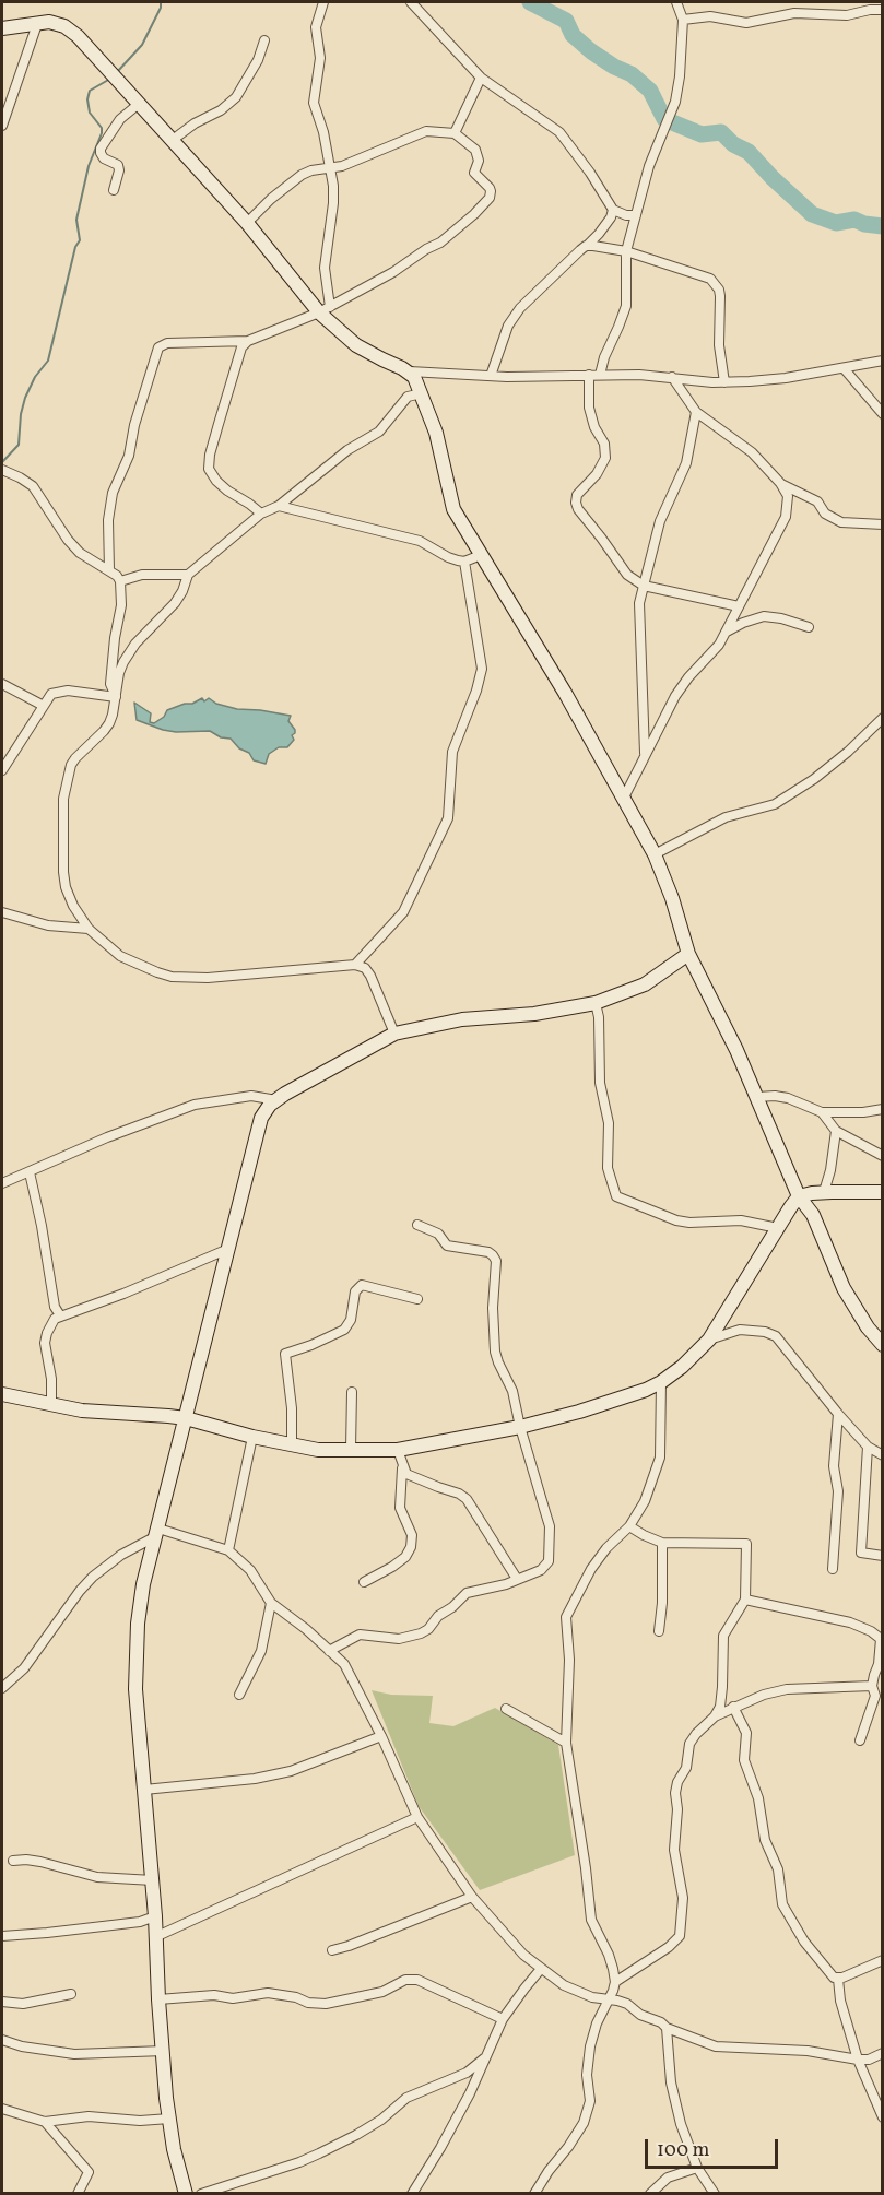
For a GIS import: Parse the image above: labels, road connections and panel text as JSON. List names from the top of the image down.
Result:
{
  "scale_bar": "100 m"
}
